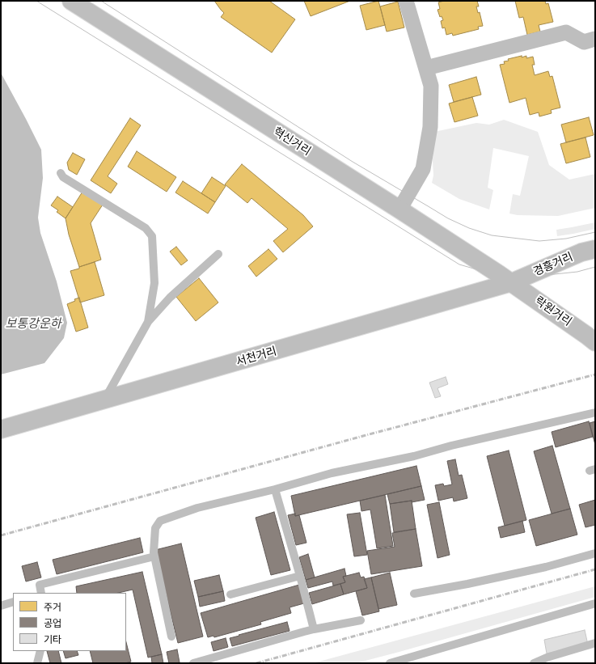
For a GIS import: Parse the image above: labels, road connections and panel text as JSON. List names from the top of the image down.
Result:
{
  "streets": {
    "main road": [
      "혁신거리",
      "경흥거리",
      "락원거리",
      "서천거리"
    ]
  },
  "crossings": [
    ["혁신거리", "경흥거리"],
    ["혁신거리", "락원거리"],
    ["혁신거리", "서천거리"],
    ["경흥거리", "락원거리"],
    ["경흥거리", "서천거리"],
    ["락원거리", "서천거리"]
  ],
  "water": ["보통강운하"],
  "legend": ["주거", "공업", "기타"]
}
